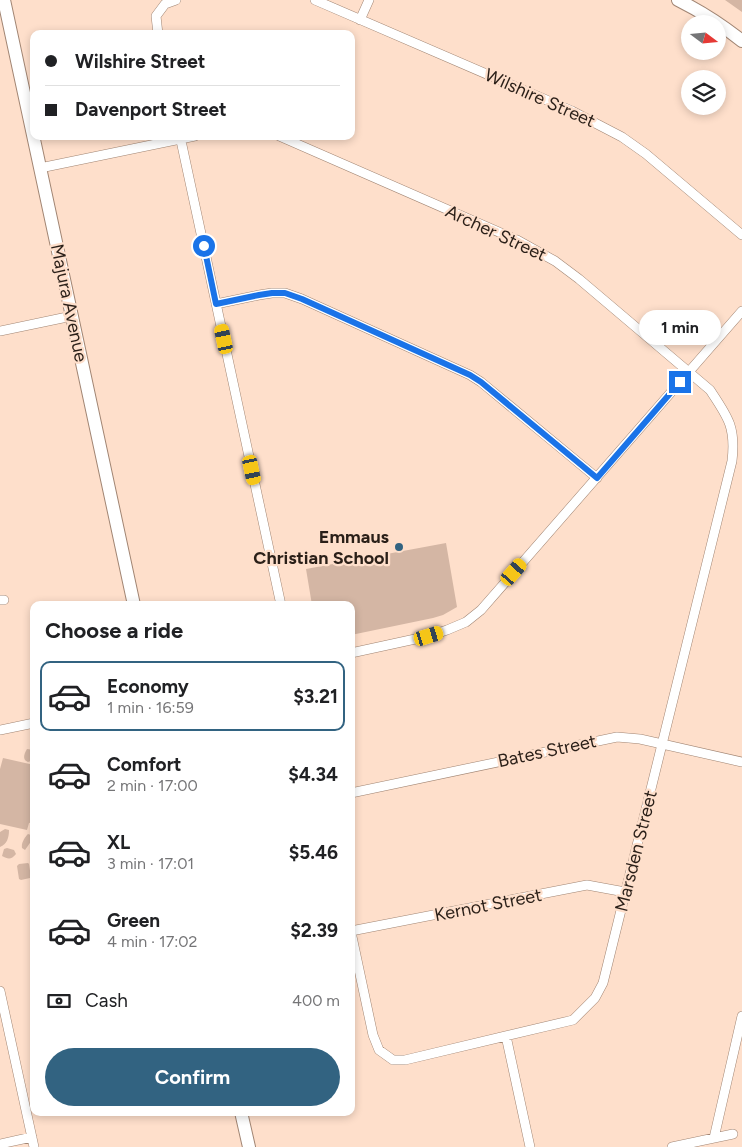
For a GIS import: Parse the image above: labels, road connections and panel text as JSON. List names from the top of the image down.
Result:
{
  "streets": {
    "main road": ["Majura Avenue"],
    "street": [
      "Wilshire Street",
      "Archer Street",
      "Bates Street",
      "Marsden Street",
      "Kernot Street"
    ]
  },
  "crossings": [
    ["Archer Street", "Marsden Street"],
    ["Bates Street", "Marsden Street"],
    ["Marsden Street", "Kernot Street"]
  ],
  "places": ["Emmaus Christian School"],
  "north": "right",
  "page": {
    "banner": ["Wilshire Street", "Davenport Street"],
    "bubble": "1 min",
    "heading": "Choose a ride",
    "list": [
      {
        "name": "Economy",
        "note": "1 min · 16:59",
        "value": "$3.21"
      },
      {
        "name": "Comfort",
        "note": "2 min · 17:00",
        "value": "$4.34"
      },
      {
        "name": "XL",
        "note": "3 min · 17:01",
        "value": "$5.46"
      },
      {
        "name": "Green",
        "note": "4 min · 17:02",
        "value": "$2.39"
      }
    ],
    "pay": ["Cash", "400 m"],
    "buttons": "Confirm"
  }
}
